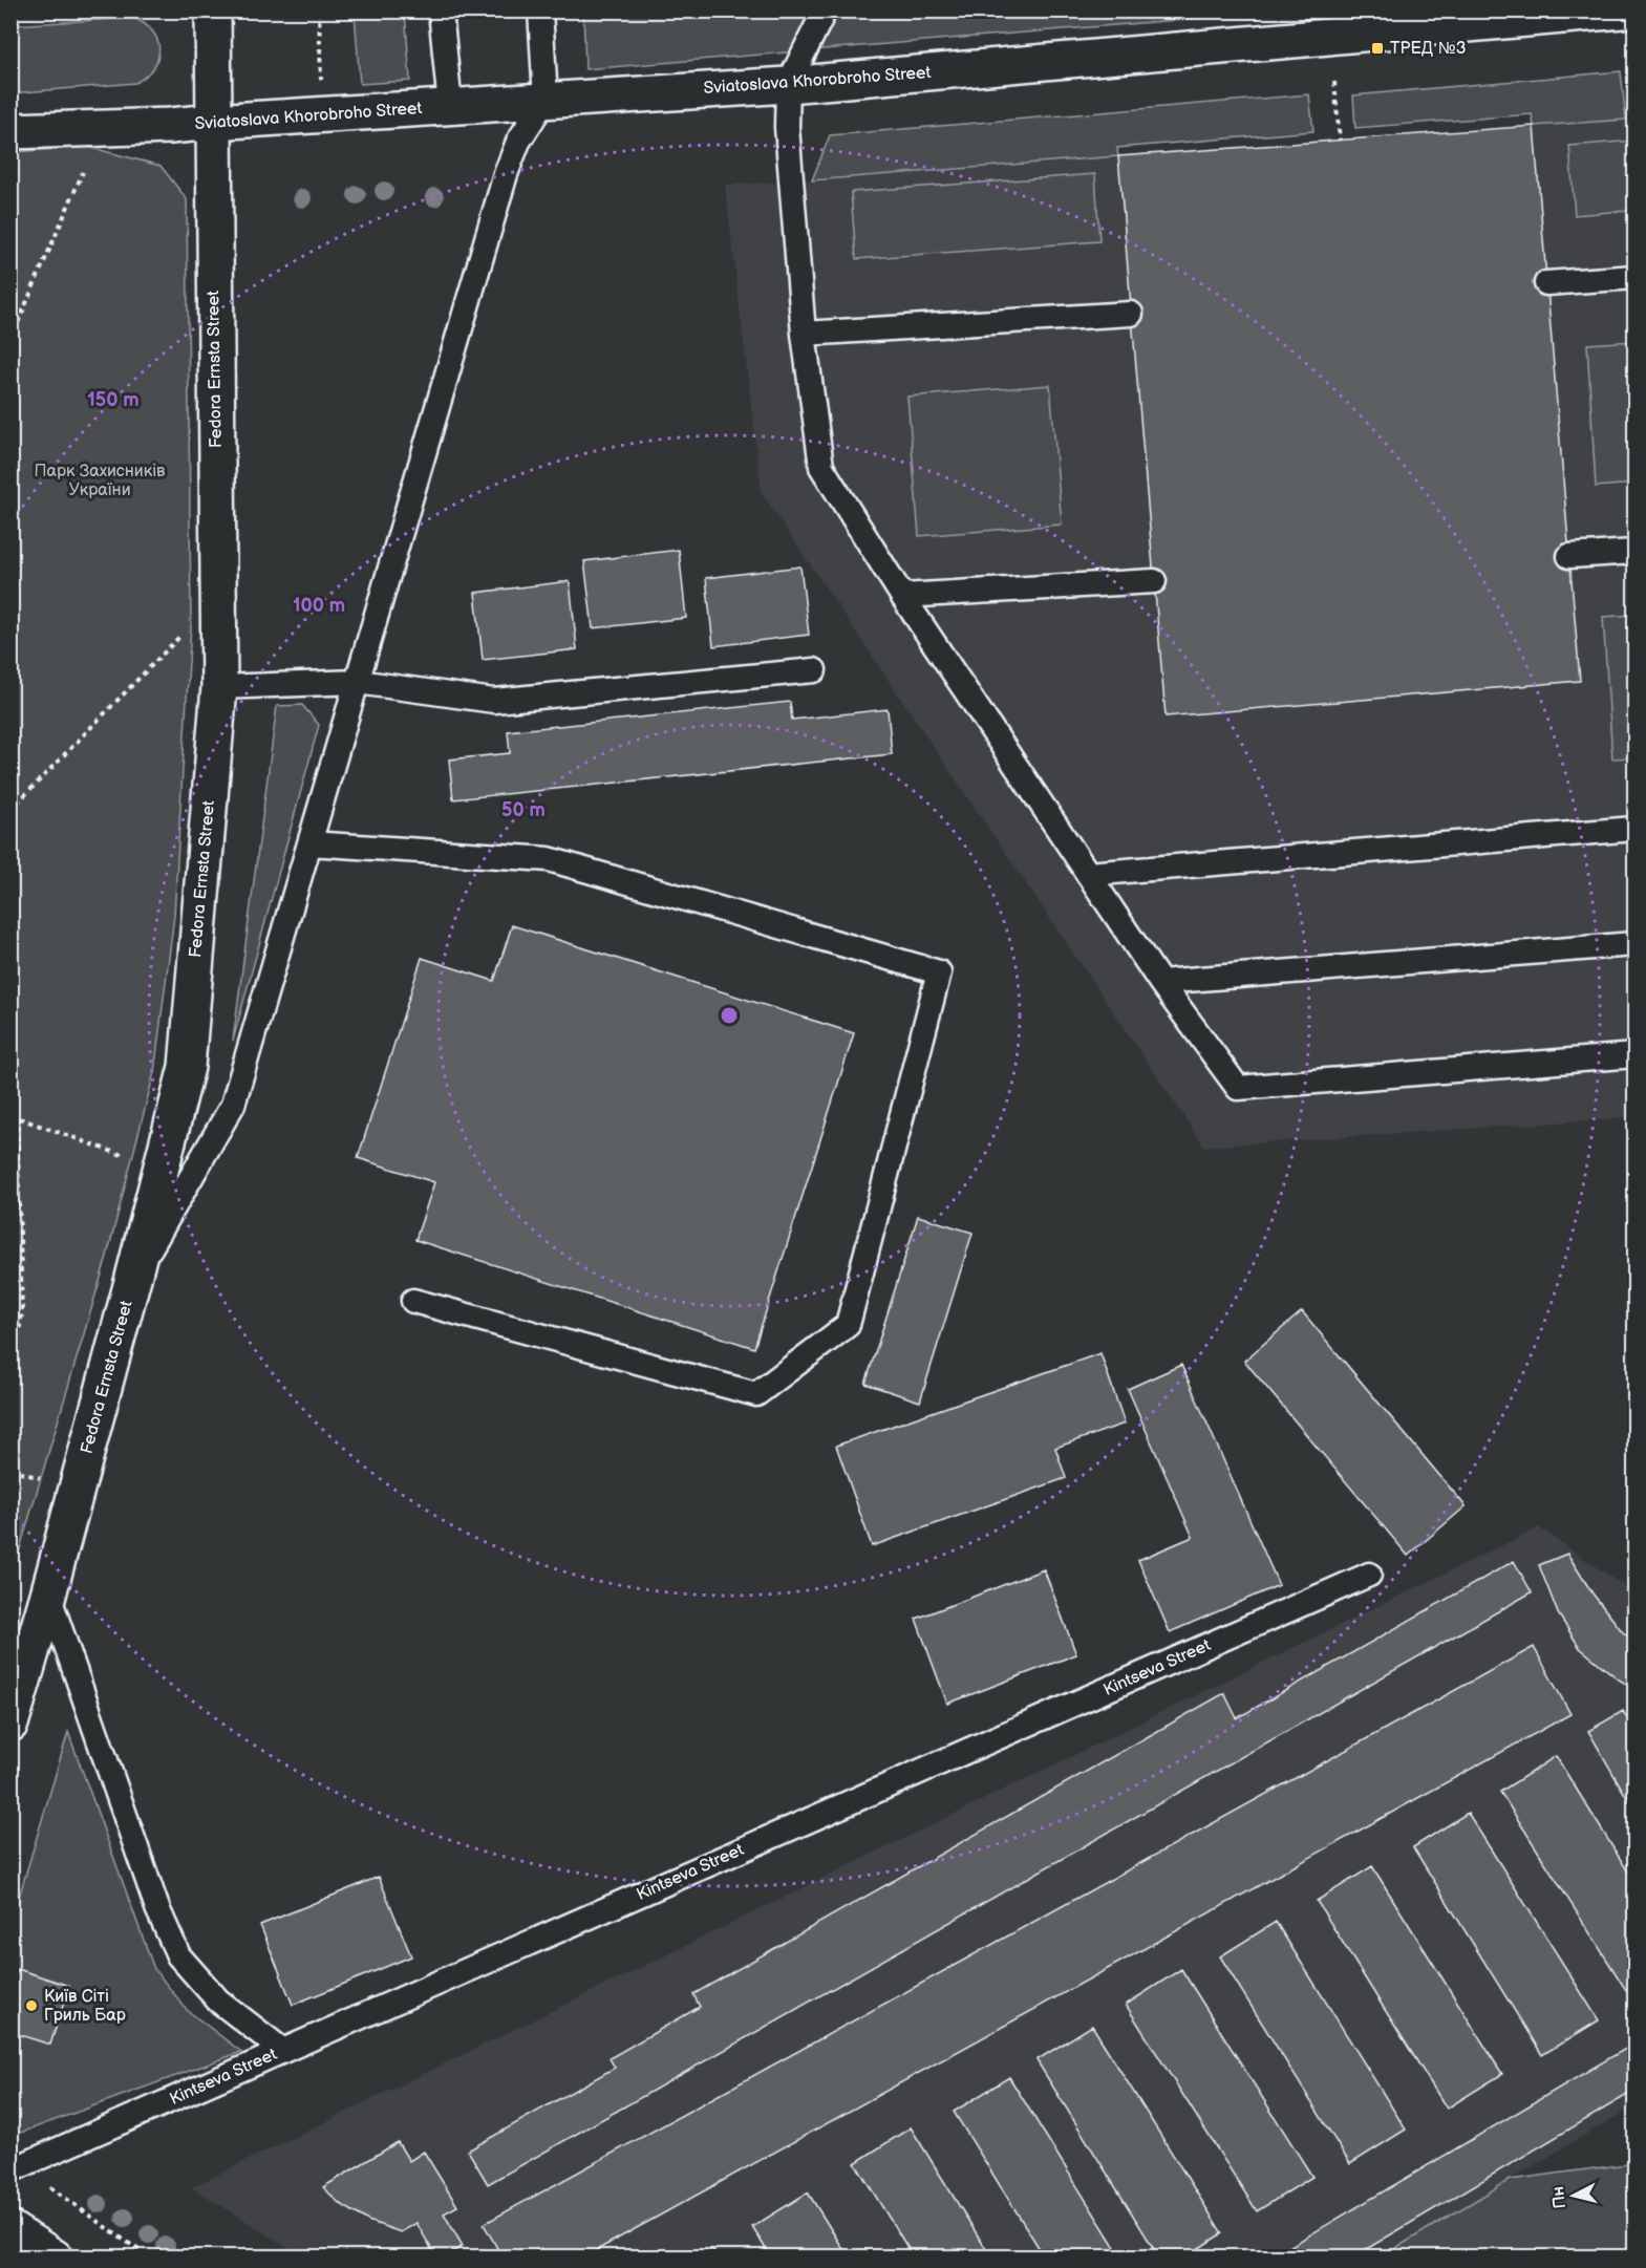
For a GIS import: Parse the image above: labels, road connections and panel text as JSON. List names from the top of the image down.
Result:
{
  "streets": {
    "main road": ["Sviatoslava Khorobroho Street", "Fedora Ernsta Street"],
    "lane": ["Kintseva Street"]
  },
  "crossings": [
    ["Sviatoslava Khorobroho Street", "Fedora Ernsta Street"]
  ],
  "parks": ["Парк Захисників України"],
  "places": {
    "transit": ["ТРЕД №3"],
    "other": ["Київ Сіті Гриль Бар"]
  },
  "north": "left",
  "rings": ["150 m", "100 m", "50 m"]
}
